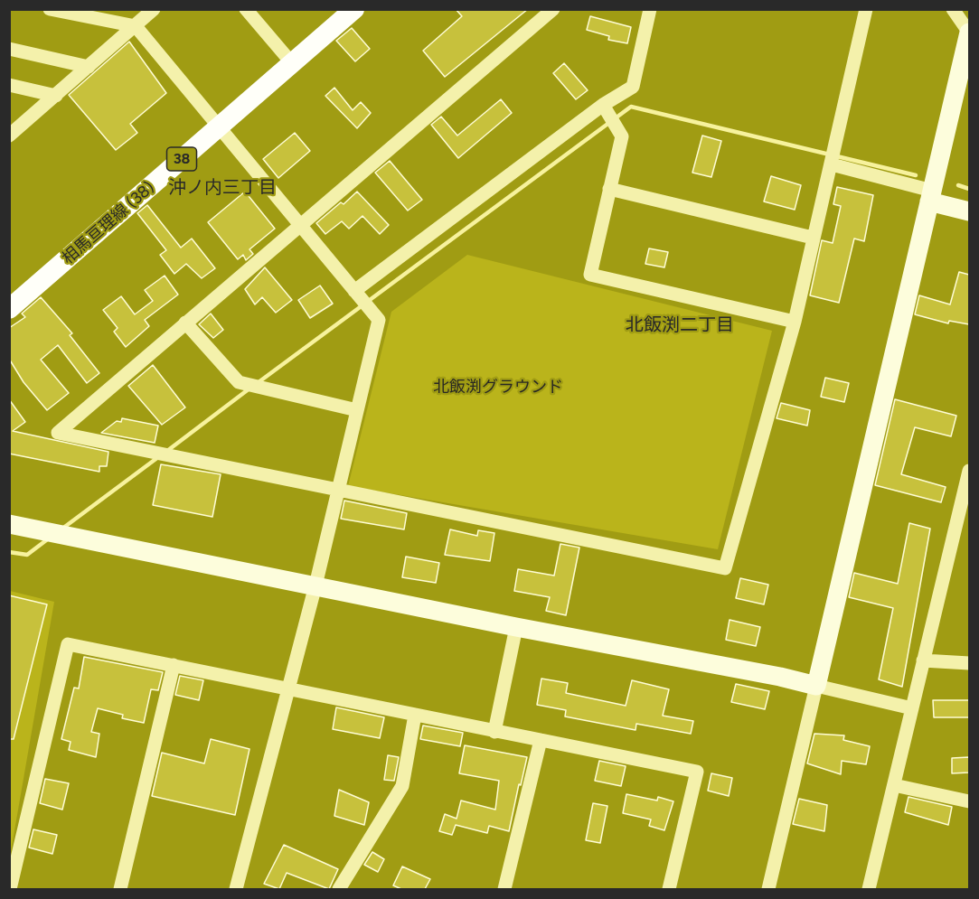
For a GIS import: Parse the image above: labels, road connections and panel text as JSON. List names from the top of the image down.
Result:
{
  "streets": {
    "main road": ["38", "相馬亘理線 (38)"]
  },
  "districts": ["沖ノ内三丁目", "北飯渕二丁目"],
  "parks": ["北飯渕グラウンド"]
}
